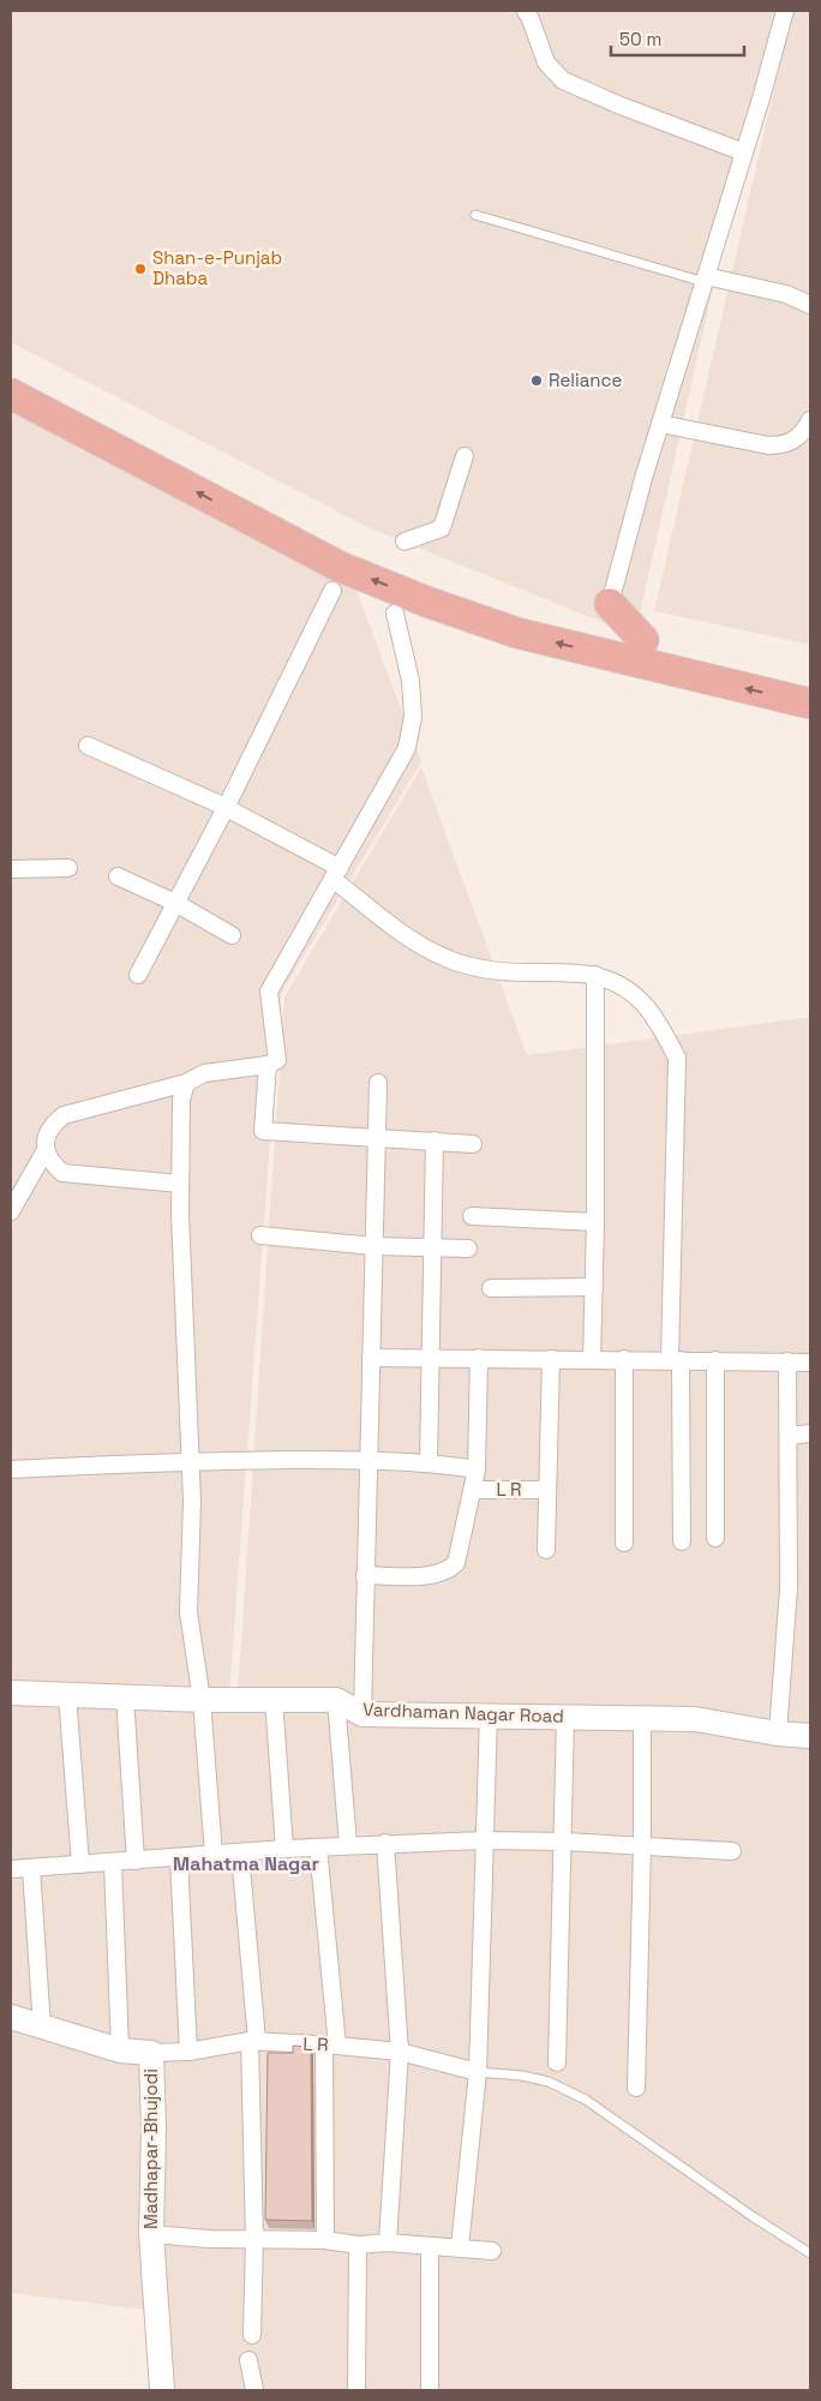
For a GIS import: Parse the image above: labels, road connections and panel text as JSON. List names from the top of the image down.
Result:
{
  "streets": {
    "street": ["L R", "Vardhaman Nagar Road", "Madhapar-Bhujodi"]
  },
  "crossings": [
    ["L R", "Madhapar-Bhujodi"]
  ],
  "districts": ["Mahatma Nagar"],
  "places": ["Shan-e-Punjab Dhaba", "Reliance"],
  "scale_bar": "50 m"
}
